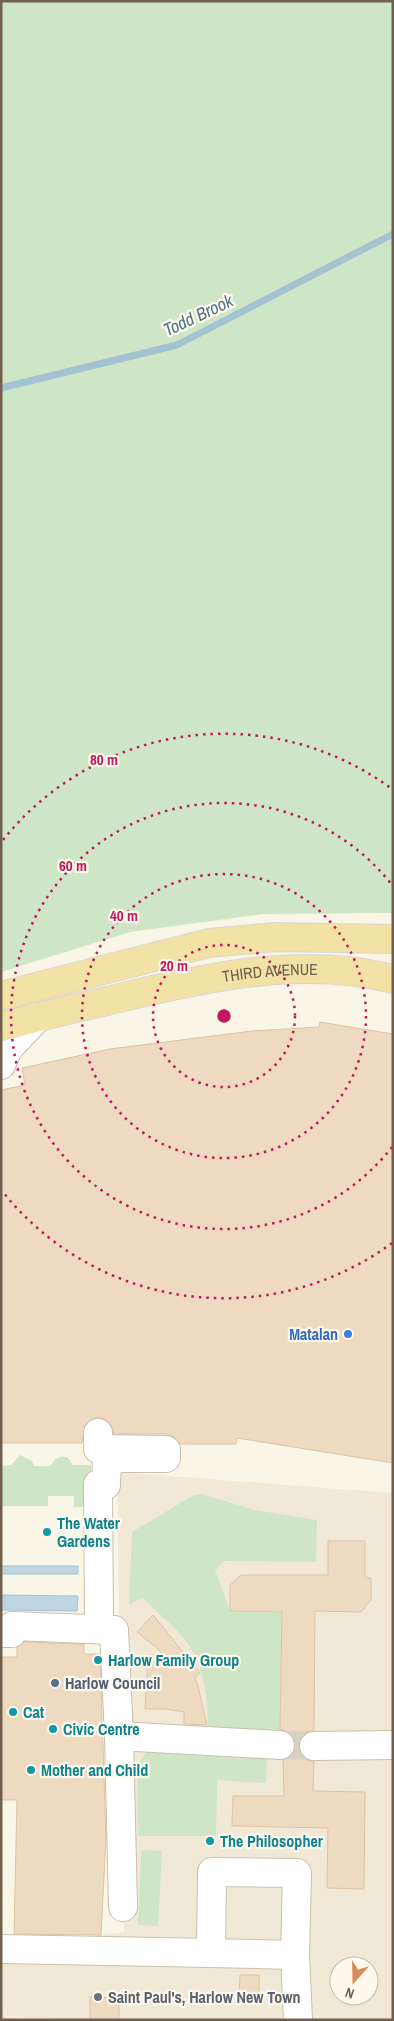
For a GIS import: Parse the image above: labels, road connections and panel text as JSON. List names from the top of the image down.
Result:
{
  "streets": {
    "main road": ["THIRD AVENUE"]
  },
  "water": ["Todd Brook"],
  "places": [
    "Matalan",
    "The Water Gardens",
    "Harlow Family Group",
    "Harlow Council",
    "Cat",
    "Civic Centre",
    "Mother and Child",
    "The Philosopher",
    "Saint Paul's, Harlow New Town"
  ],
  "north": "bottom",
  "rings": [
    "80 m",
    "60 m",
    "40 m",
    "20 m"
  ]
}
